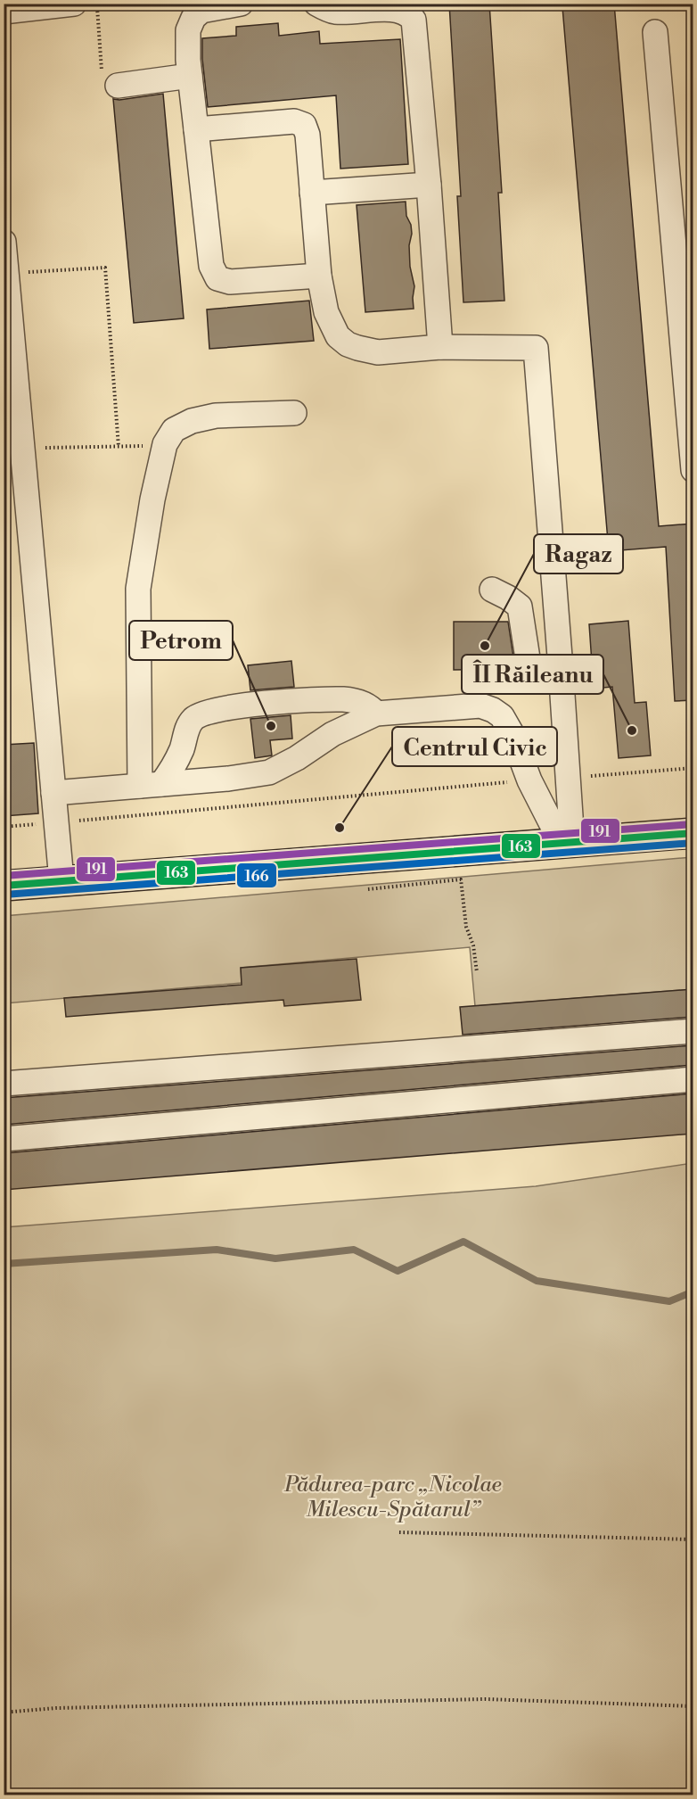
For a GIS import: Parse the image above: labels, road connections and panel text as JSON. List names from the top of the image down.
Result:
{
  "parks": ["Pădurea-parc „Nicolae Milescu-Spătarul”"],
  "places": [
    "Ragaz",
    "Petrom",
    "ÎI Răileanu",
    "Centrul Civic"
  ],
  "lines": ["transit line 191", "transit line 163", "transit line 166"]
}
